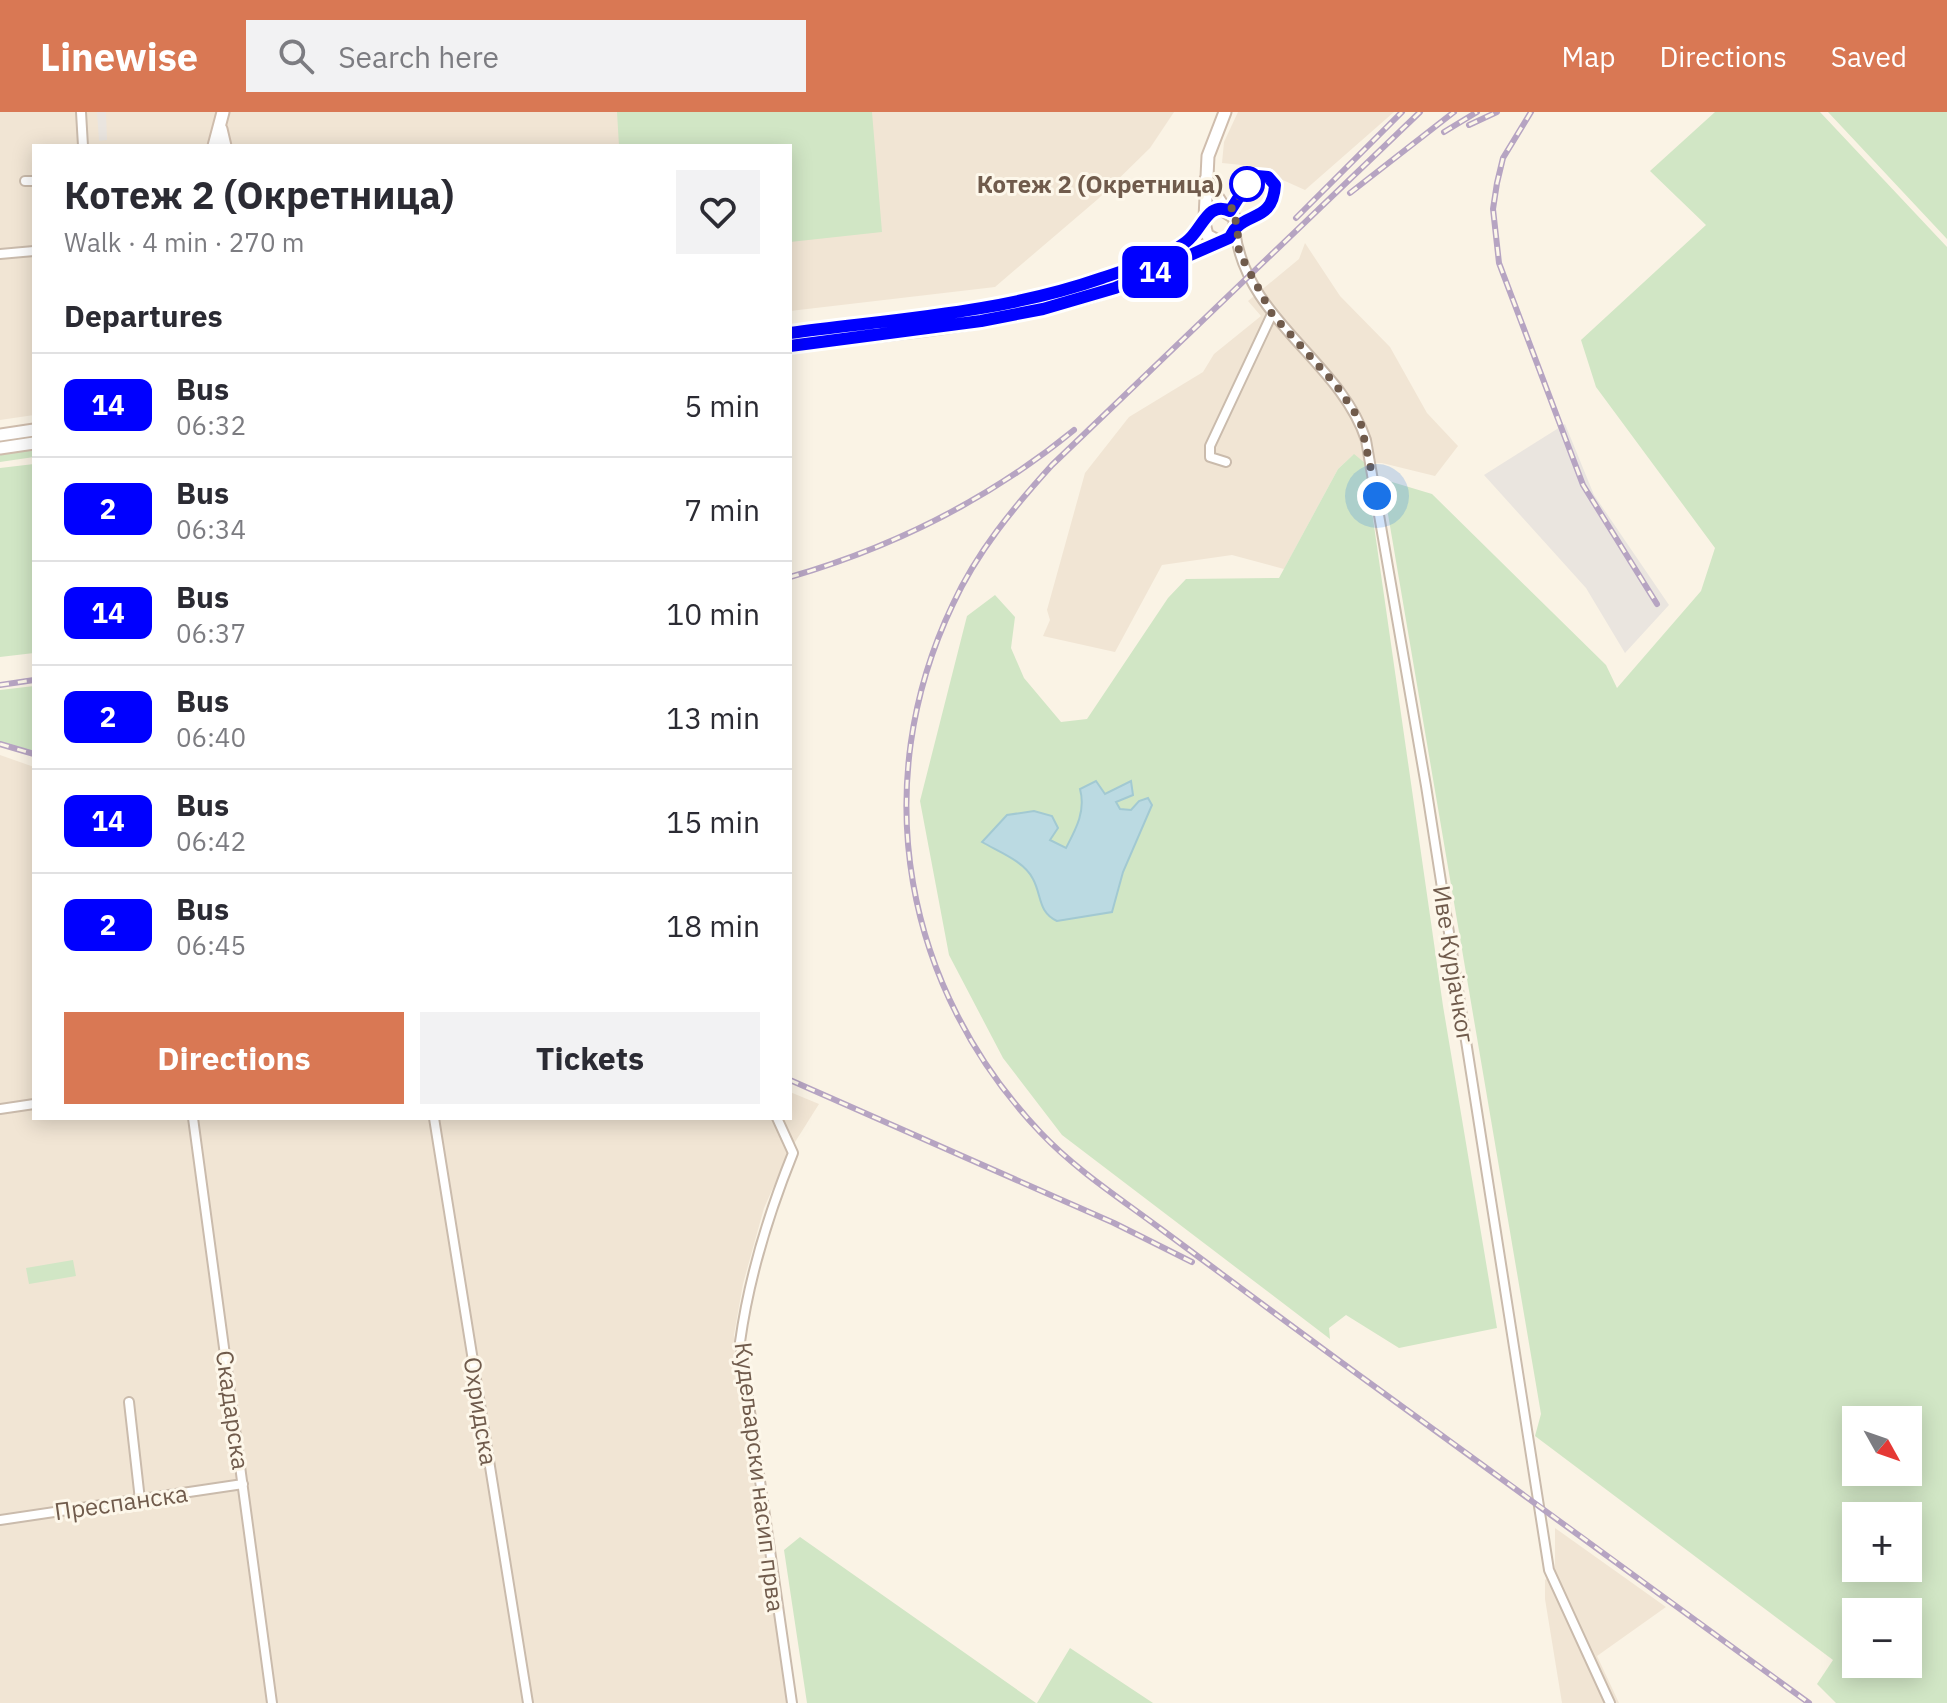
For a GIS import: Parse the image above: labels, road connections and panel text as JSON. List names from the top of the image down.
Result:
{
  "streets": {
    "street": [
      "Иве Курјачког",
      "Скадарска",
      "Охридска",
      "Кудељарски насип прва",
      "Преспанска"
    ]
  },
  "crossings": [
    ["Скадарска", "Преспанска"]
  ],
  "places": ["Котеж 2 (Окретница)"],
  "lines": ["bus line 14"],
  "north": "bottom right",
  "page": {
    "header": "Linewise",
    "search": "Search here",
    "nav": ["Map", "Directions", "Saved"],
    "on_map": "14",
    "heading": [
      ["Котеж 2 (Окретница)", "Walk · 4 min · 270 m"],
      "Departures"
    ],
    "list": [
      {
        "mark": "14",
        "name": "Bus",
        "note": "06:32",
        "value": "5 min"
      },
      {
        "mark": "2",
        "name": "Bus",
        "note": "06:34",
        "value": "7 min"
      },
      {
        "mark": "14",
        "name": "Bus",
        "note": "06:37",
        "value": "10 min"
      },
      {
        "mark": "2",
        "name": "Bus",
        "note": "06:40",
        "value": "13 min"
      },
      {
        "mark": "14",
        "name": "Bus",
        "note": "06:42",
        "value": "15 min"
      },
      {
        "mark": "2",
        "name": "Bus",
        "note": "06:45",
        "value": "18 min"
      }
    ],
    "buttons": ["Directions", "Tickets"],
    "map_buttons": ["+", "−"]
  }
}
